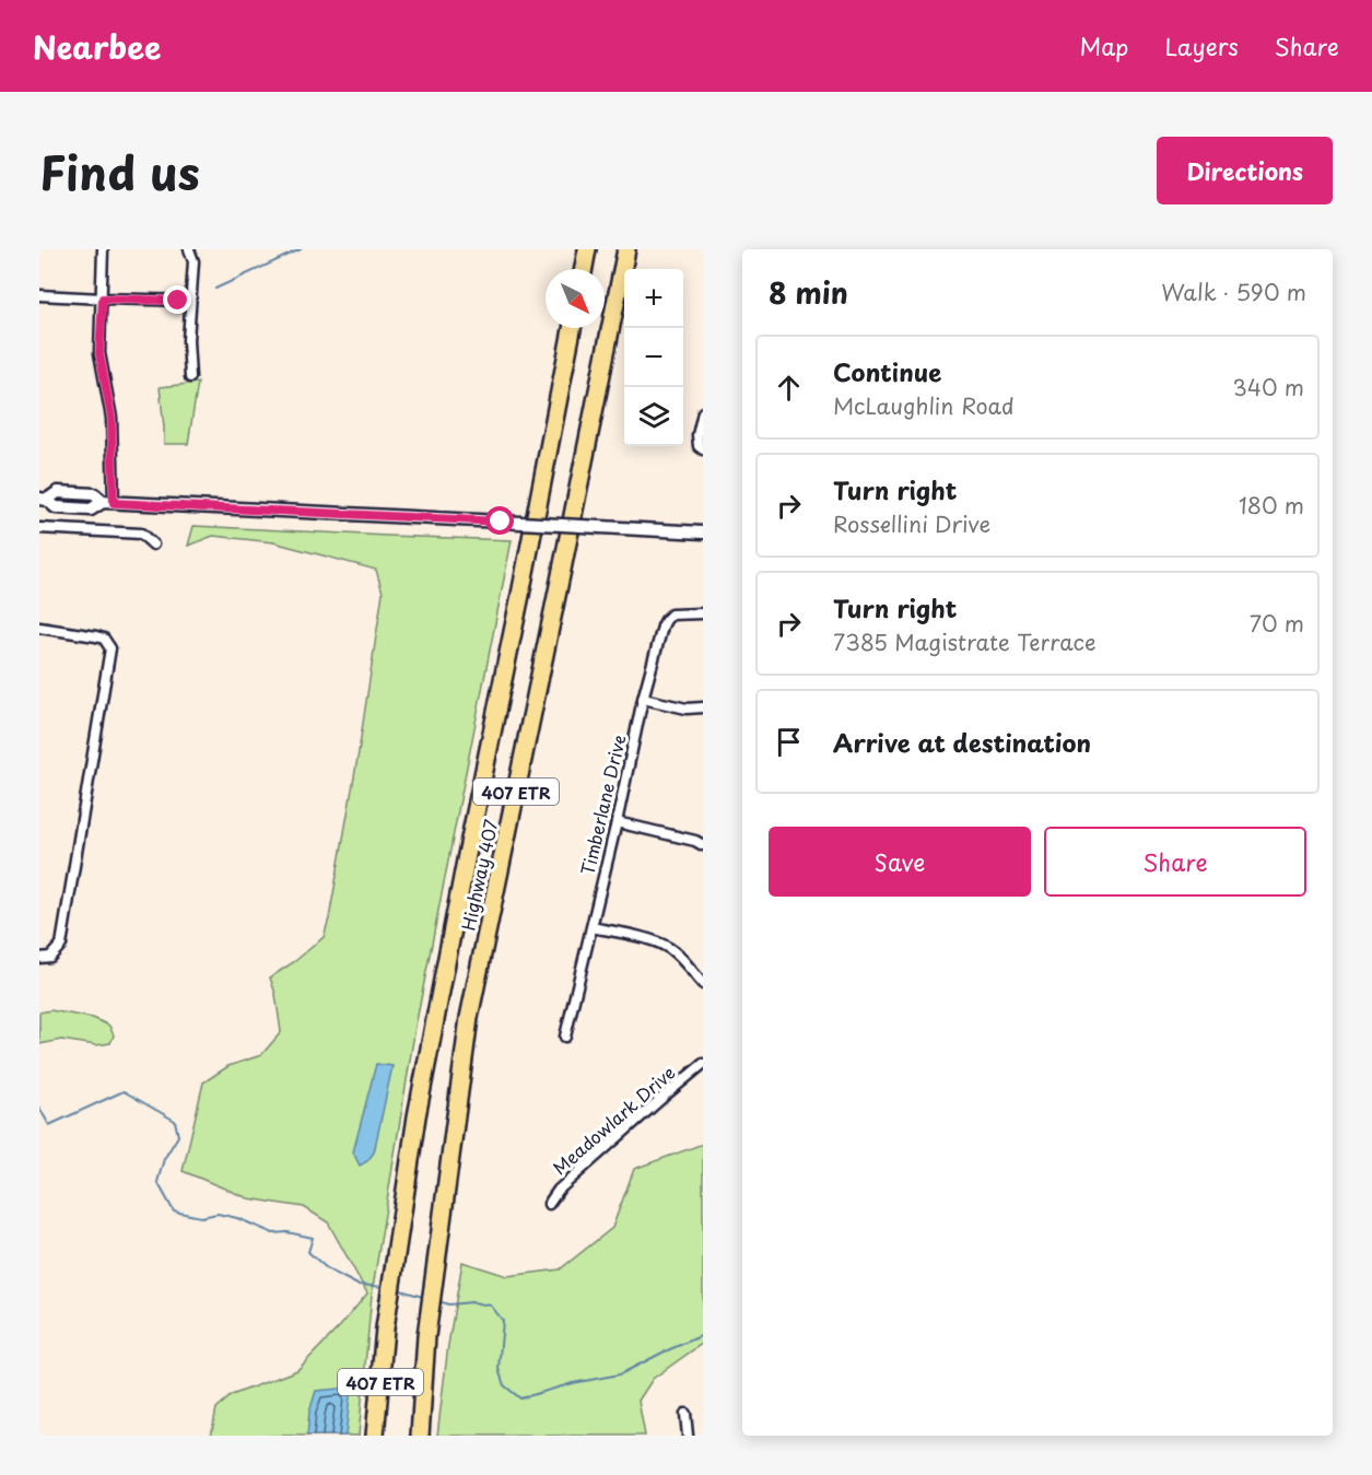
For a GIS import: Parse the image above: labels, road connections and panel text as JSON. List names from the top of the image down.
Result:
{
  "streets": {
    "highway": ["407 ETR", "Highway 407"],
    "street": ["Timberlane Drive", "Meadowlark Drive"]
  },
  "north": "bottom right",
  "page": {
    "header": "Nearbee",
    "nav": ["Map", "Layers", "Share"],
    "title": "Find us",
    "buttons": [
      "Directions",
      ["Save", "Share"]
    ],
    "heading": ["8 min", "Walk · 590 m"],
    "map_buttons": ["+", "−"],
    "list": [
      ["Continue", "McLaughlin Road", "340 m"],
      ["Turn right", "Rossellini Drive", "180 m"],
      ["Turn right", "7385 Magistrate Terrace", "70 m"],
      "Arrive at destination"
    ]
  }
}
